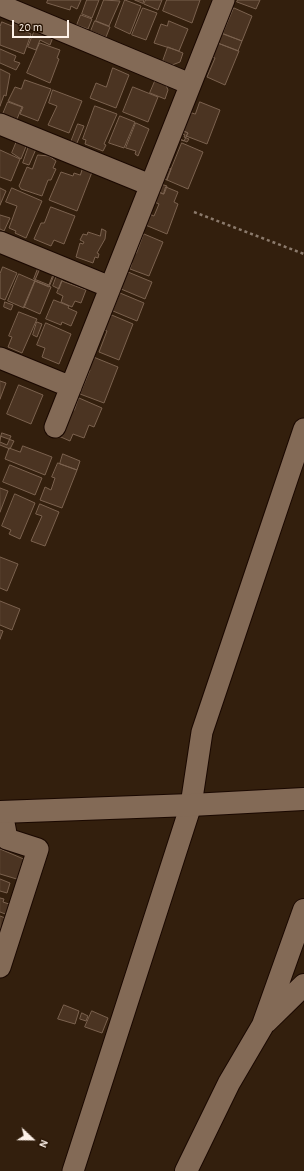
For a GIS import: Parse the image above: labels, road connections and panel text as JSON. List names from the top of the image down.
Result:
{
  "scale_bar": "20 m",
  "north": "right"
}
